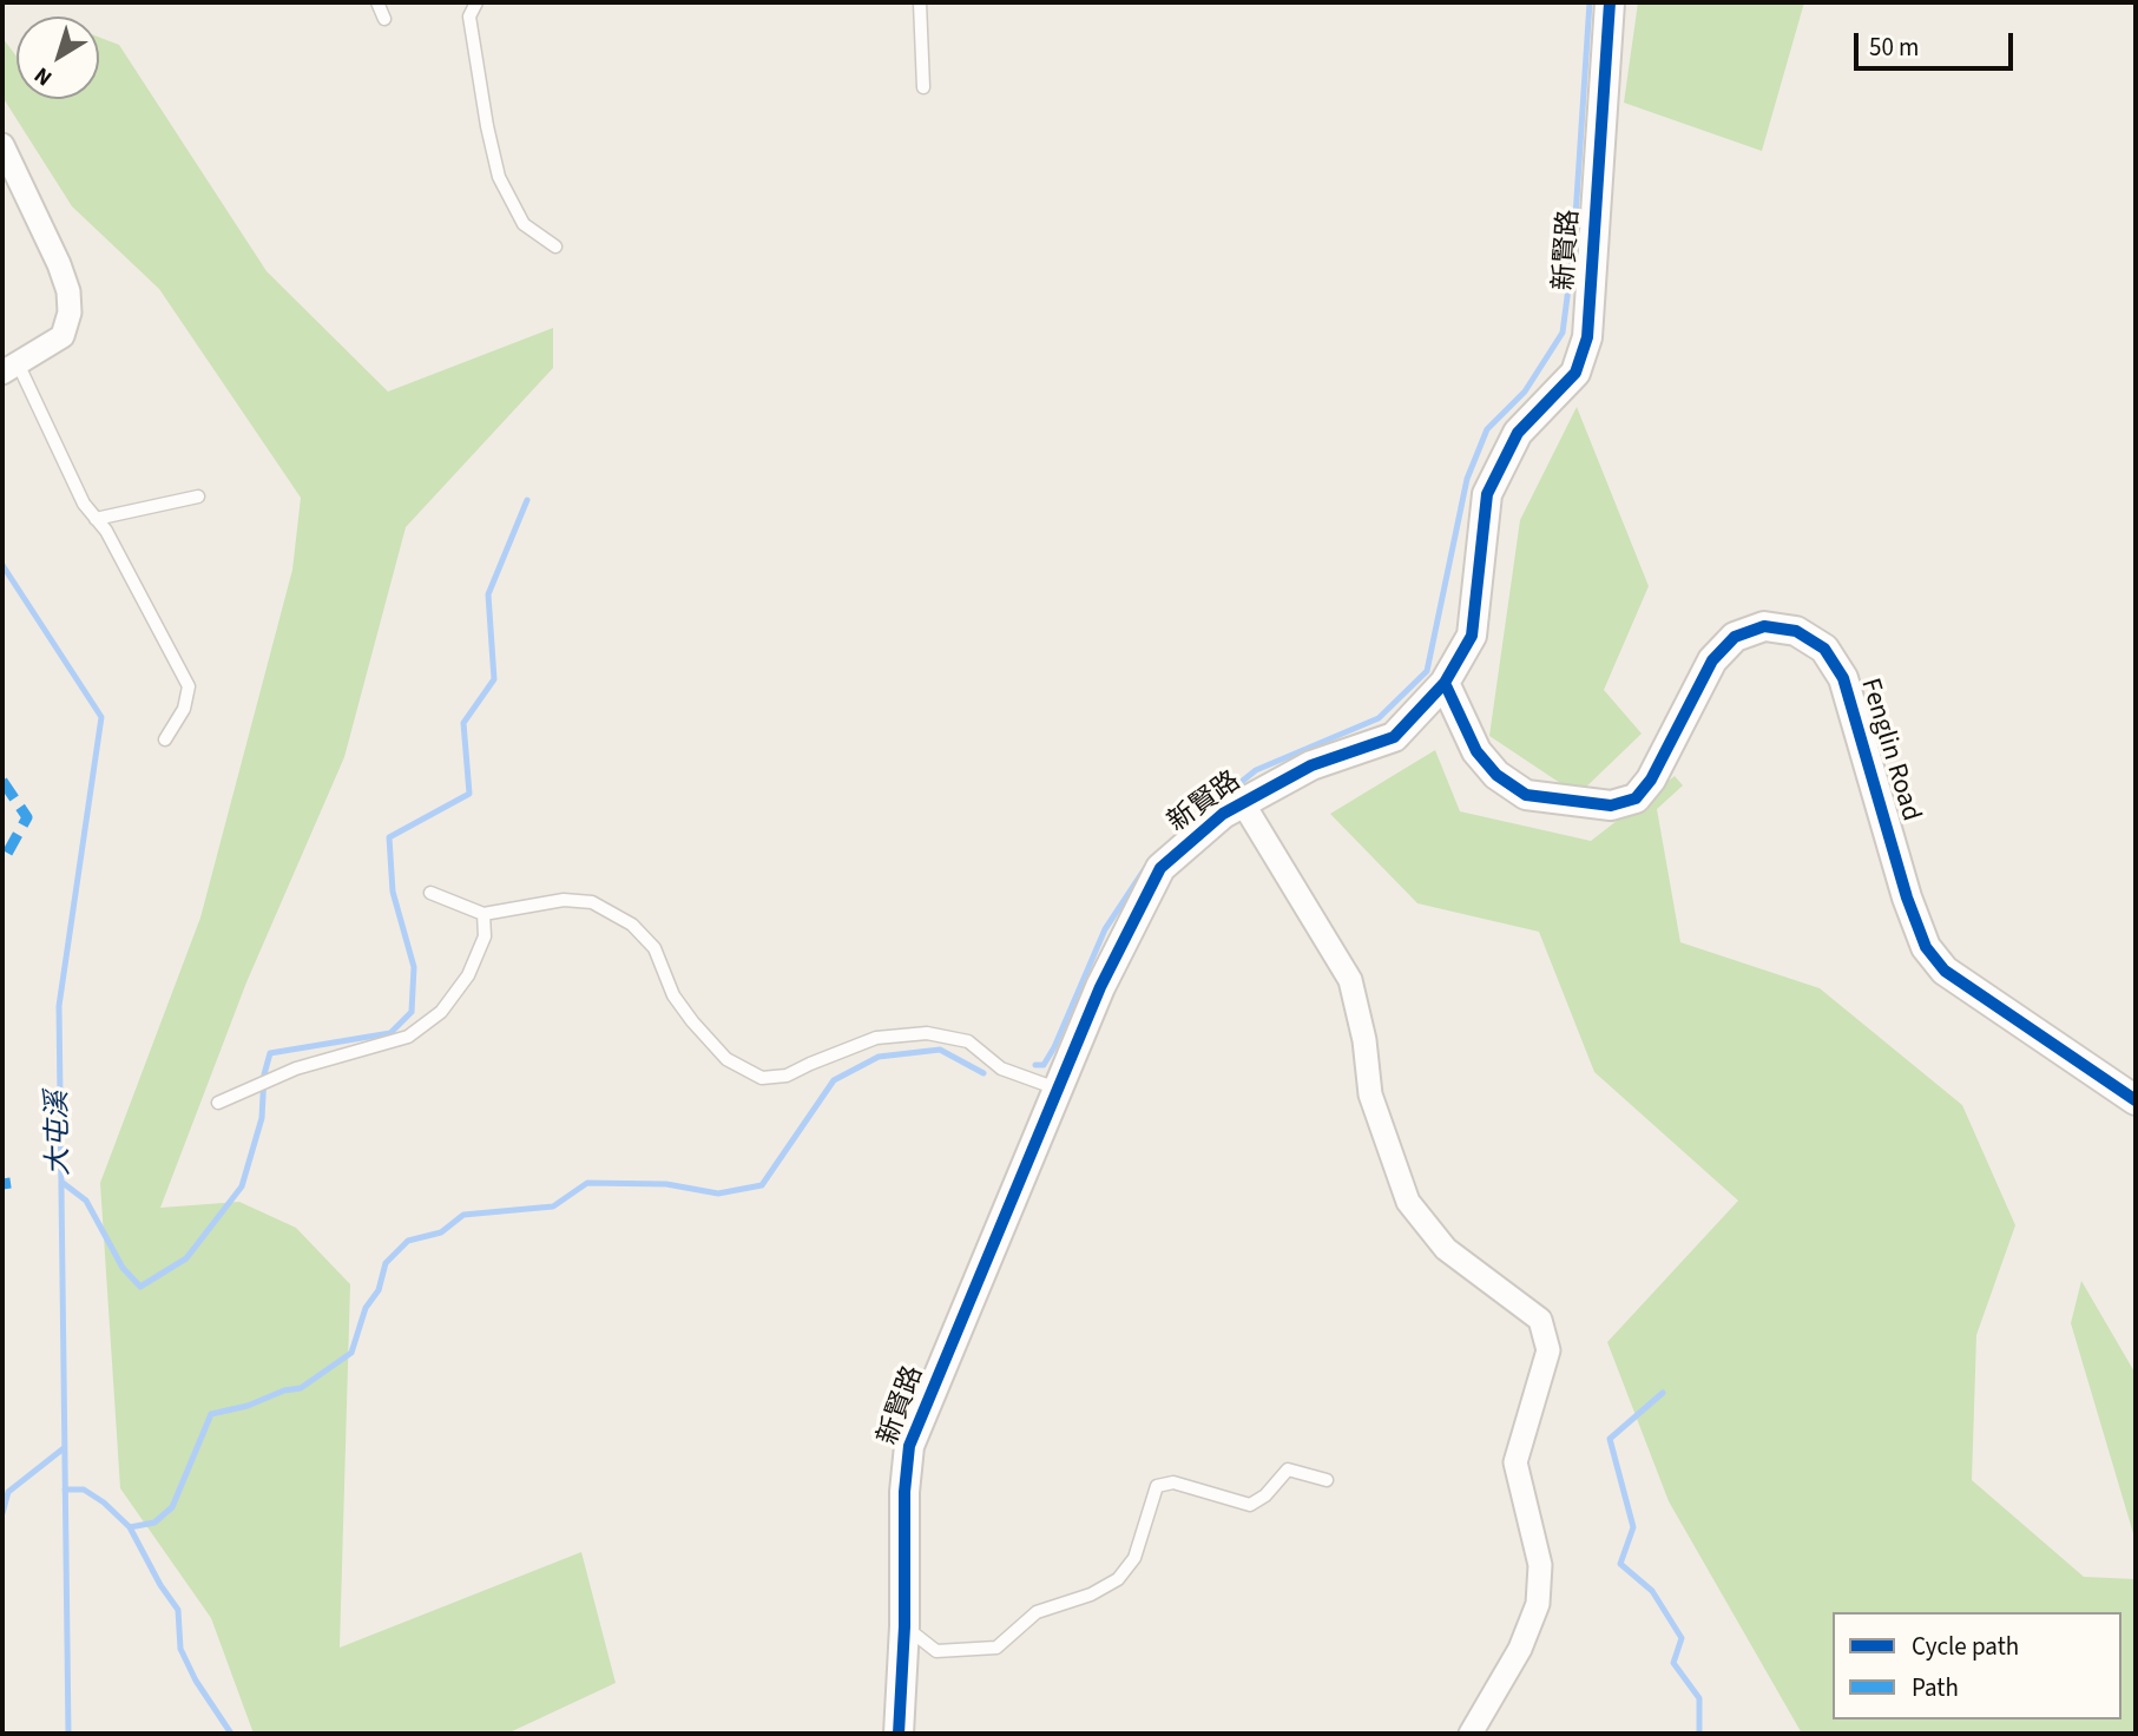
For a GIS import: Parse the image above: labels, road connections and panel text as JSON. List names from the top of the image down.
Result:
{
  "streets": {
    "street": ["新賢路", "Fenglin Road"]
  },
  "crossings": [
    ["新賢路", "Fenglin Road"]
  ],
  "water": ["大屯溪"],
  "legend": ["Cycle path", "Path"],
  "scale_bar": "50 m",
  "north": "bottom left"
}
